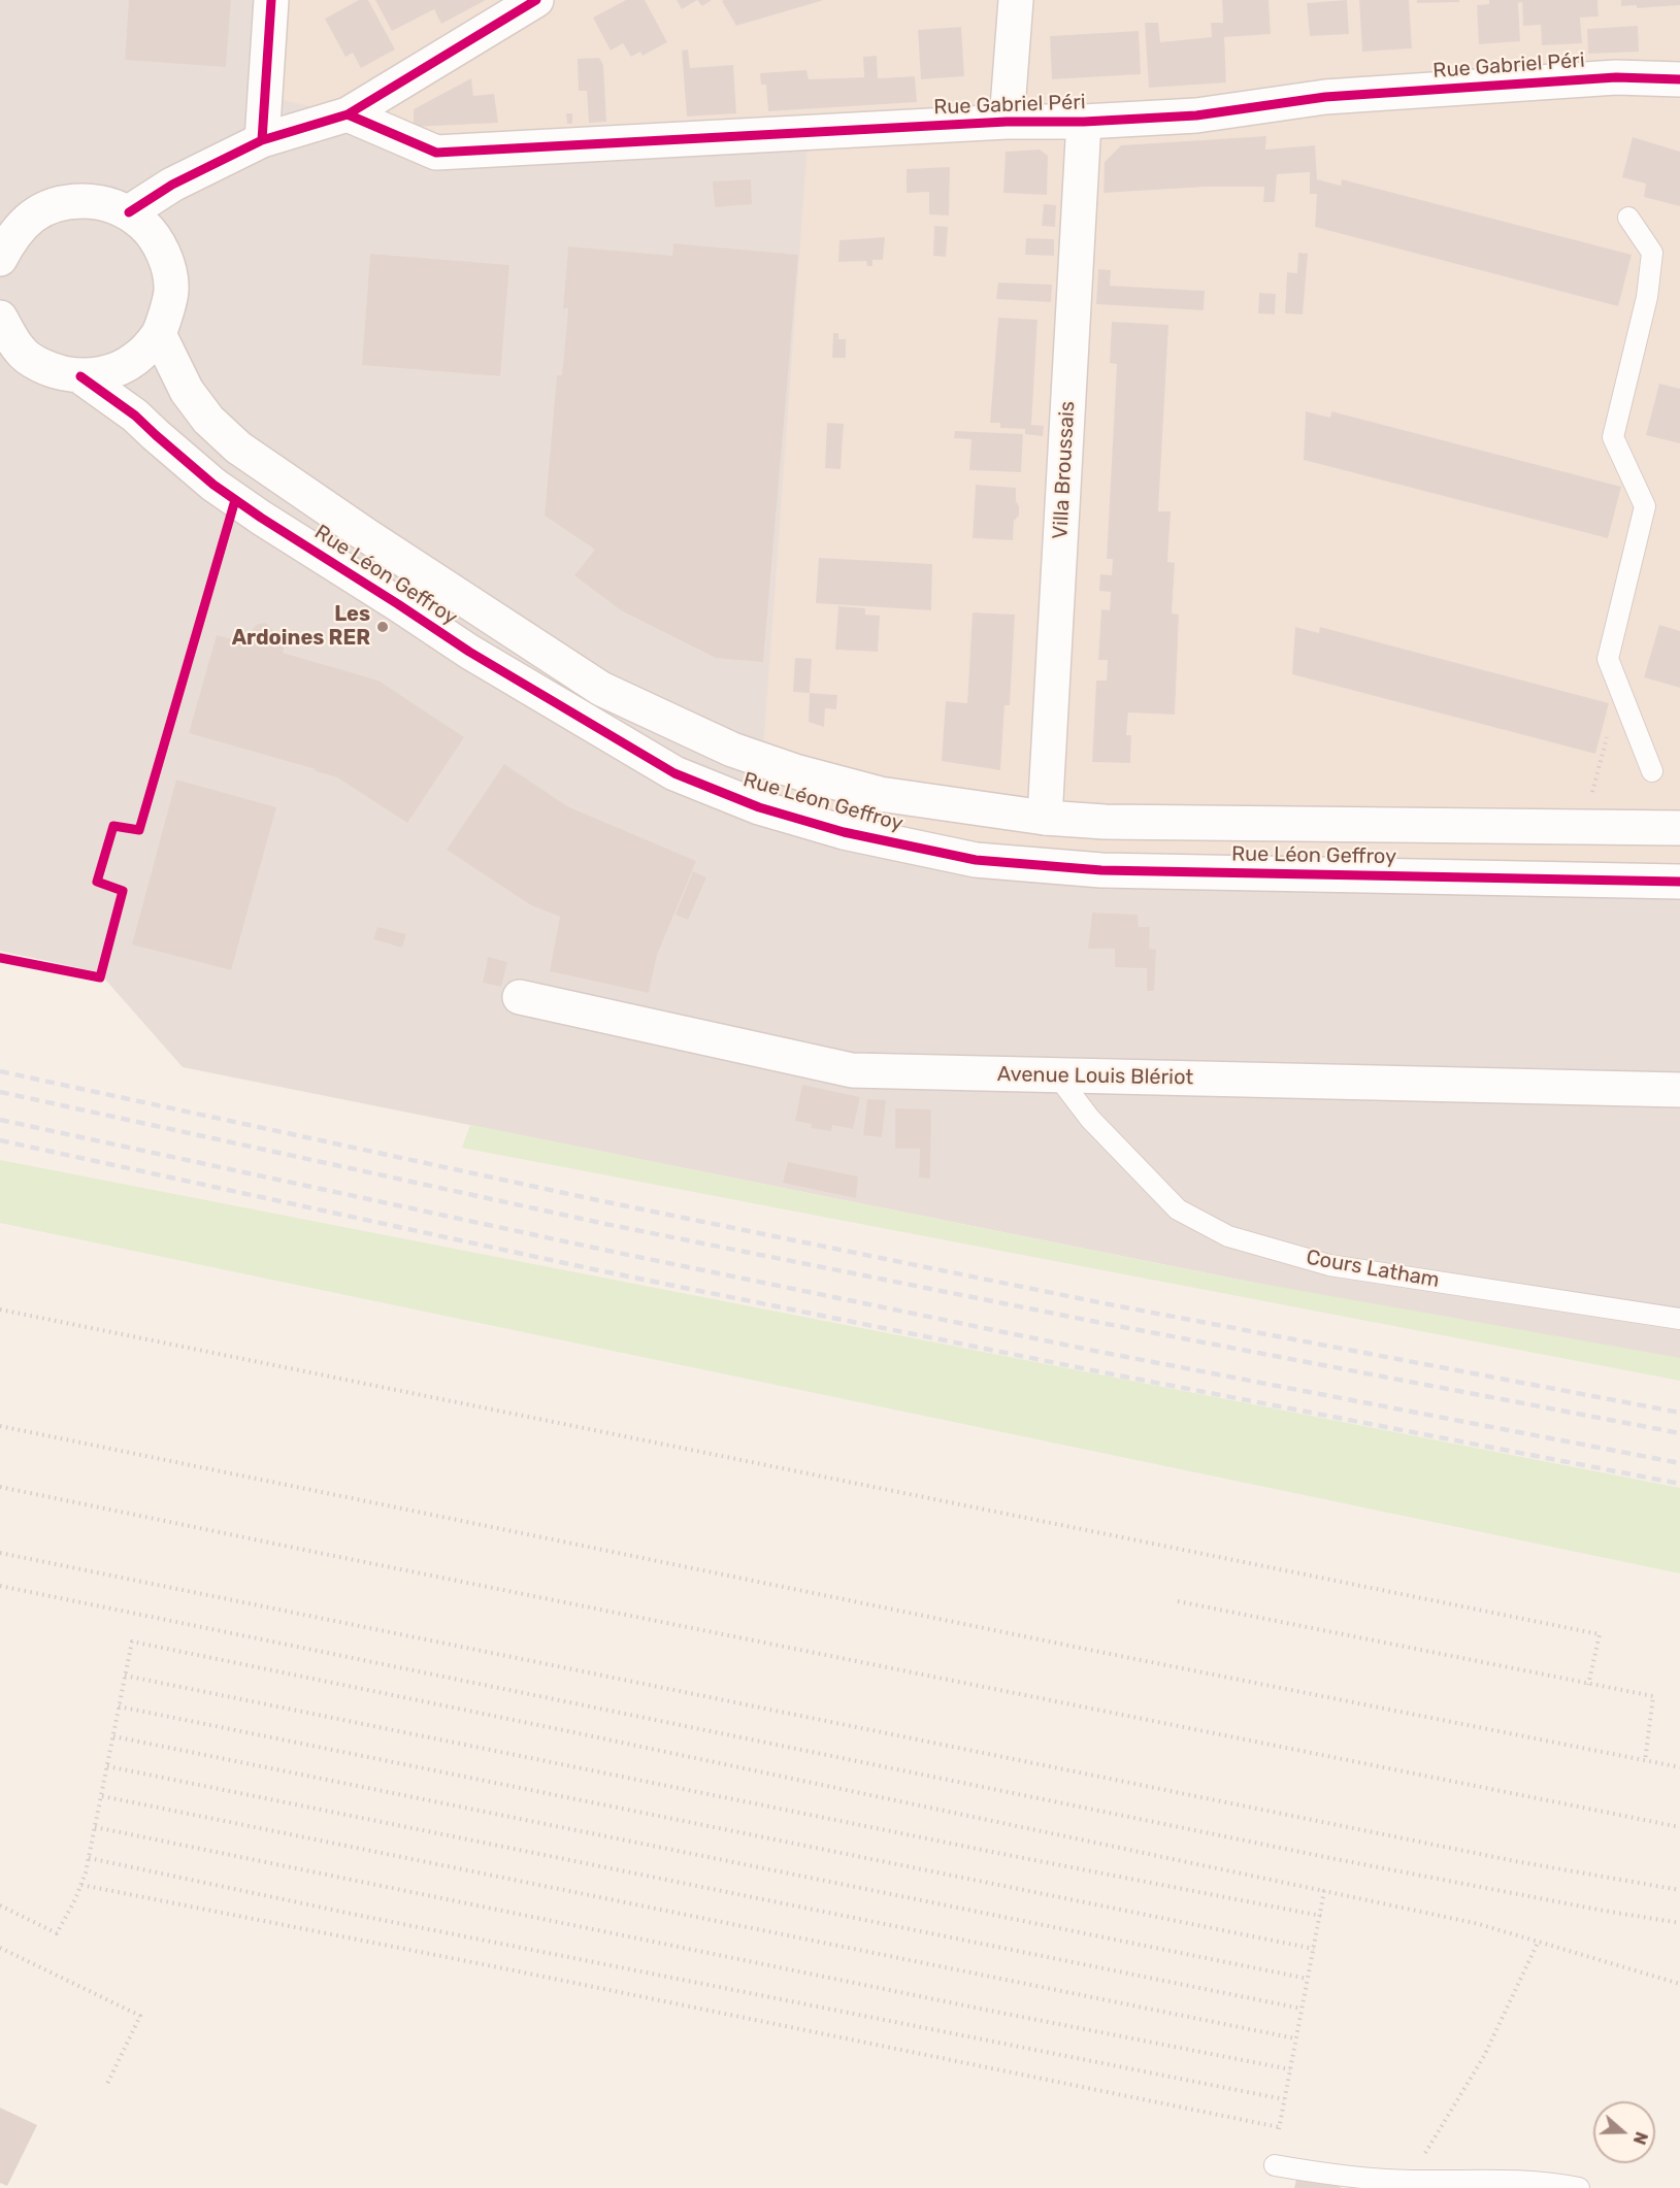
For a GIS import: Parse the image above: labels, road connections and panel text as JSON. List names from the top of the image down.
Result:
{
  "streets": {
    "street": [
      "Rue Gabriel Péri",
      "Villa Broussais",
      "Rue Léon Geffroy",
      "Avenue Louis Blériot"
    ],
    "lane": ["Cours Latham"]
  },
  "crossings": [
    ["Rue Gabriel Péri", "Villa Broussais"],
    ["Villa Broussais", "Rue Léon Geffroy"],
    ["Avenue Louis Blériot", "Cours Latham"]
  ],
  "places": ["Les Ardoines RER"],
  "north": "right"
}
